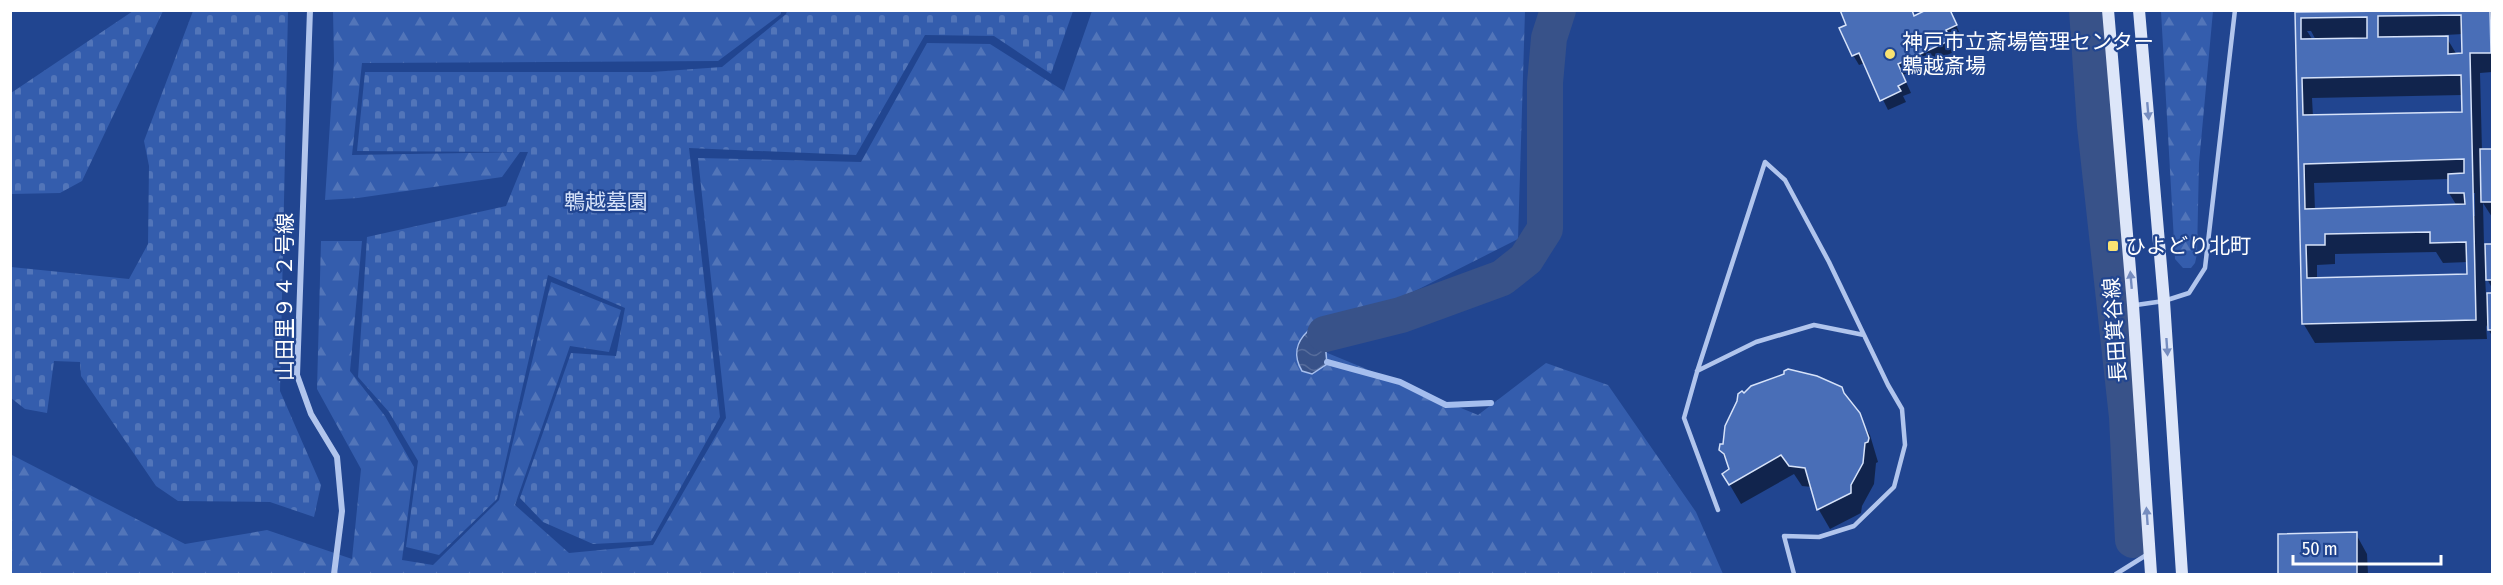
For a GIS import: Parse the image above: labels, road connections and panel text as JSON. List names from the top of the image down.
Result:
{
  "streets": {
    "street": ["山田里９４２号線", "長田箕谷線"]
  },
  "parks": ["鵯越墓園"],
  "places": {
    "other": ["神戸市立斎場管理センター 鵯越斎場"],
    "transit": ["ひよどり北町"]
  },
  "scale_bar": "50 m"
}
